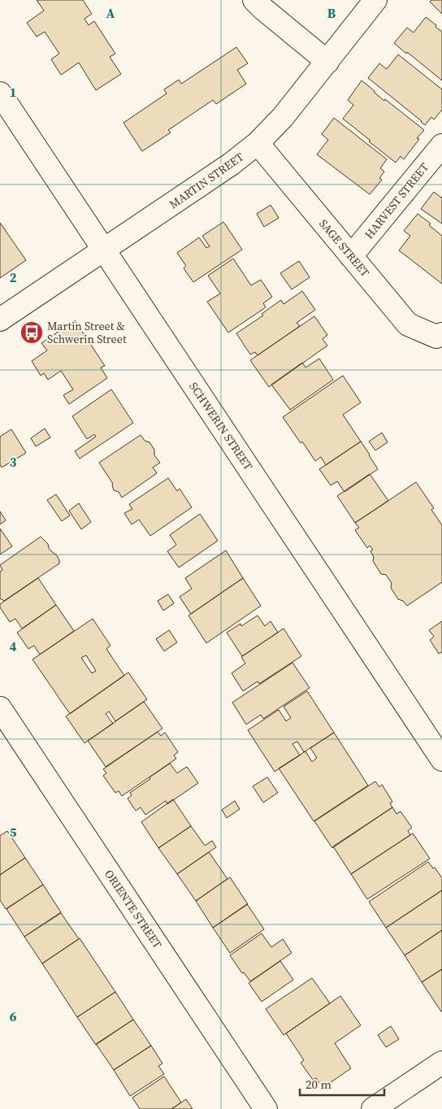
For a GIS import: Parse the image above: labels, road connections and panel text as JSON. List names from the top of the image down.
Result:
{
  "streets": {
    "street": [
      "MARTIN STREET",
      "HARVEST STREET",
      "SAGE STREET",
      "SCHWERIN STREET",
      "ORIENTE STREET"
    ]
  },
  "crossings": [
    ["MARTIN STREET", "SAGE STREET"],
    ["MARTIN STREET", "SCHWERIN STREET"],
    ["HARVEST STREET", "SAGE STREET"]
  ],
  "places": {
    "bus stop": ["Martin Street & Schwerin Street"]
  },
  "scale_bar": "20 m",
  "grid": {
    "columns": ["A", "B"],
    "rows": [
      "1",
      "2",
      "3",
      "4",
      "5",
      "6"
    ]
  }
}
